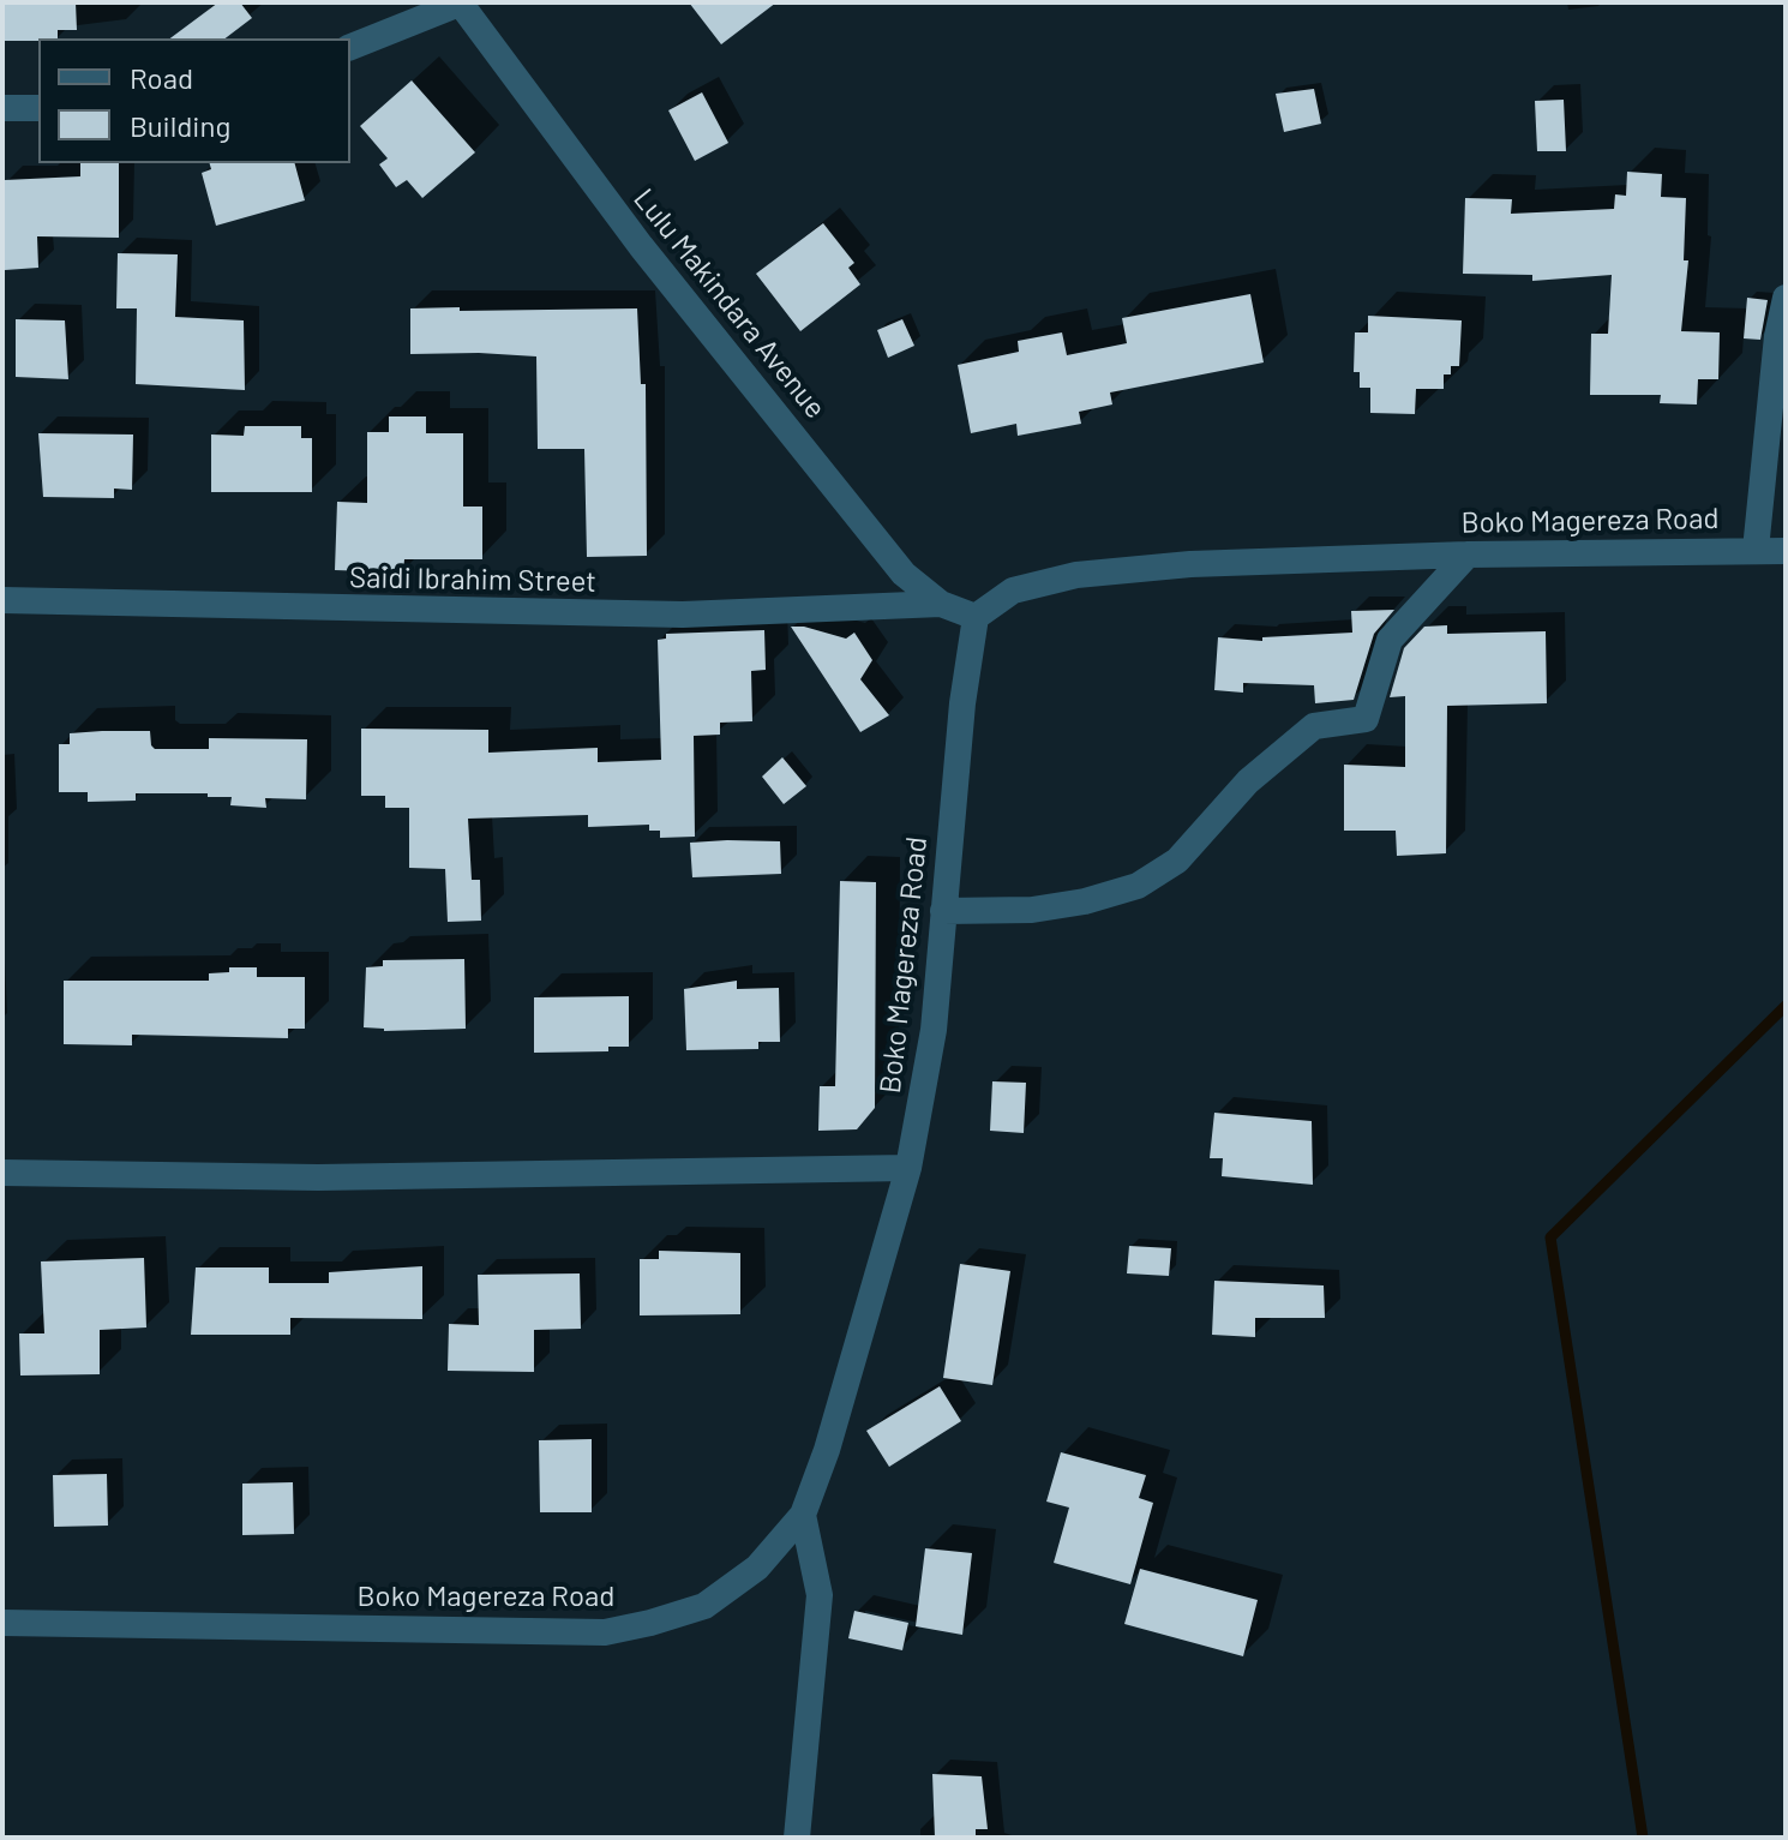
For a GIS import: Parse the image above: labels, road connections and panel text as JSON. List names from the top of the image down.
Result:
{
  "streets": {
    "street": ["Lulu Makindara Avenue", "Boko Magereza Road", "Saidi Ibrahim Street"]
  },
  "crossings": [
    ["Lulu Makindara Avenue", "Boko Magereza Road"],
    ["Lulu Makindara Avenue", "Saidi Ibrahim Street"]
  ],
  "legend": ["Road", "Building"]
}
